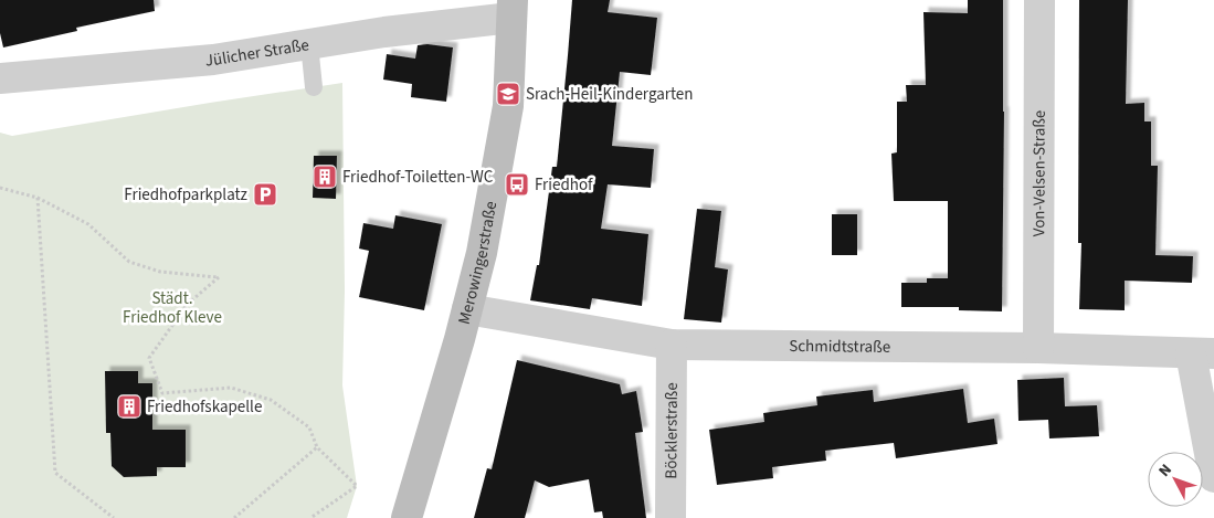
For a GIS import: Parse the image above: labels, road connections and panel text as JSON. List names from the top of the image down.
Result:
{
  "streets": {
    "street": [
      "Jülicher Straße",
      "Von-Velsen-Straße",
      "Merowingerstraße",
      "Schmidtstraße",
      "Böcklerstraße"
    ]
  },
  "crossings": [
    ["Jülicher Straße", "Merowingerstraße"],
    ["Von-Velsen-Straße", "Schmidtstraße"],
    ["Merowingerstraße", "Schmidtstraße"],
    ["Schmidtstraße", "Böcklerstraße"]
  ],
  "parks": ["Städt. Friedhof Kleve"],
  "places": {
    "school or university": ["Srach-Heil-Kindergarten"],
    "building": ["Friedhof-Toiletten-WC", "Friedhofskapelle"],
    "bus stop": ["Friedhof"],
    "parking": ["Friedhofparkplatz"]
  },
  "north": "top left"
}
